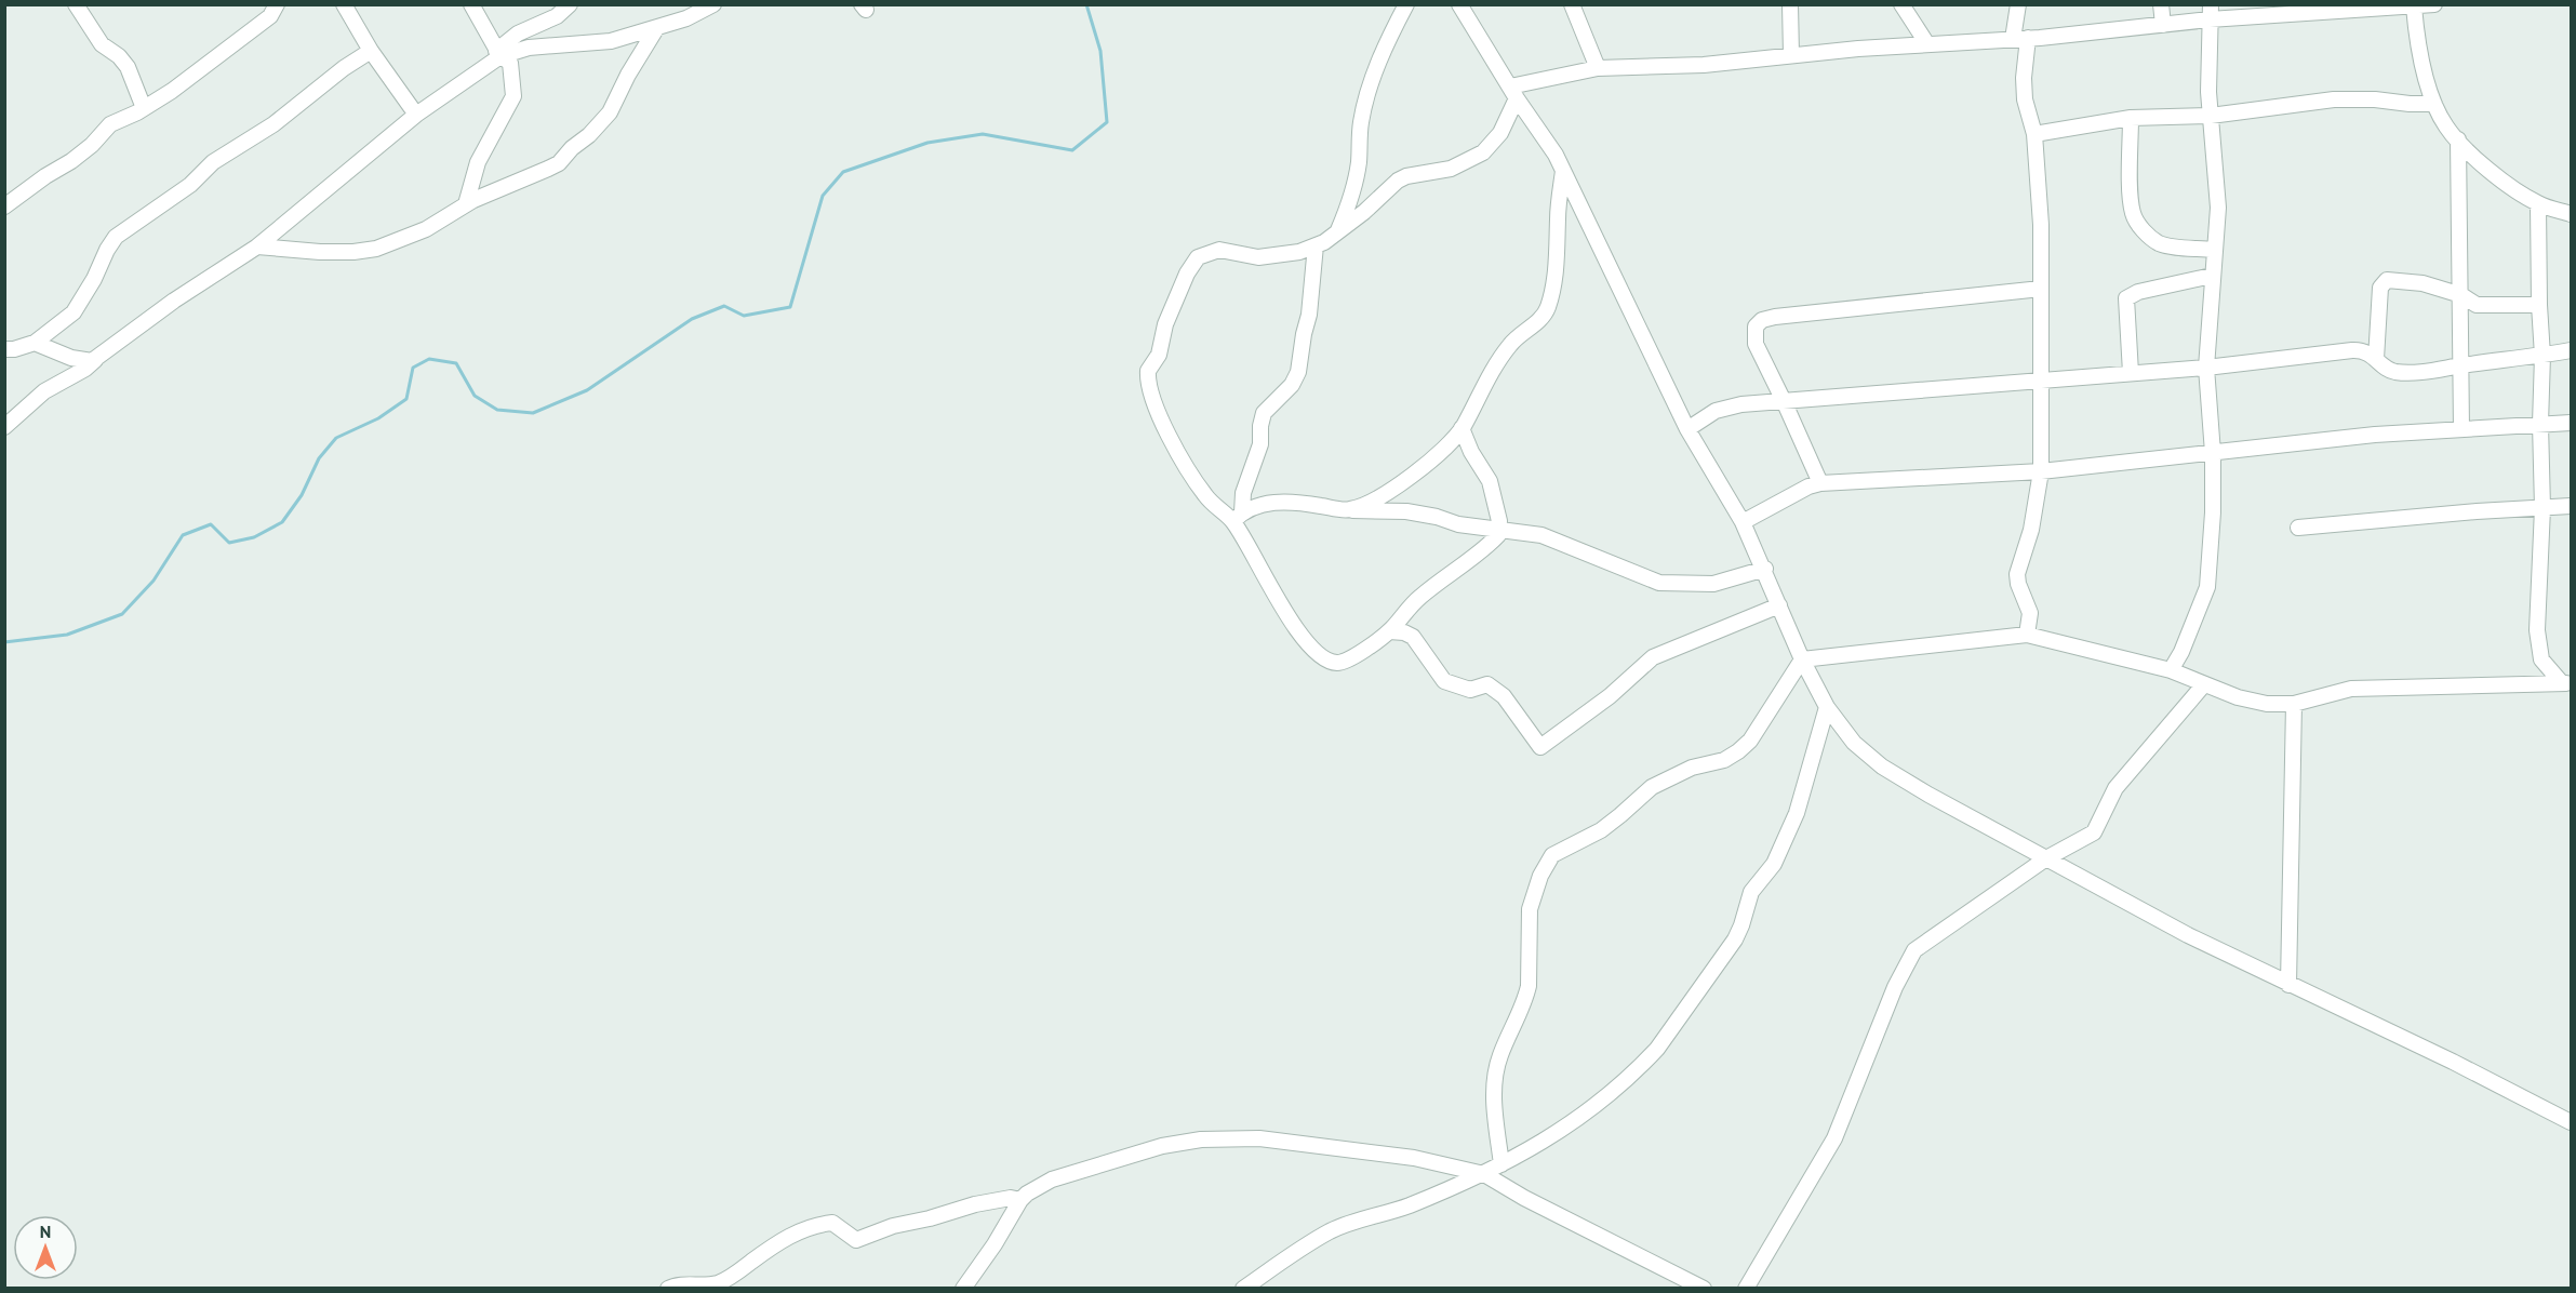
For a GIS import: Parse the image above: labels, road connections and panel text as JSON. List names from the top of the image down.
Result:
{
  "north": "top"
}
